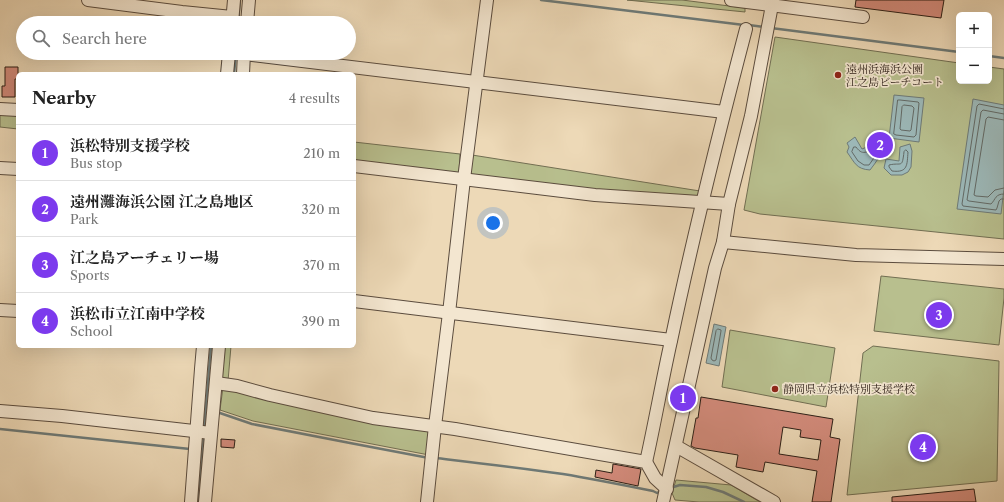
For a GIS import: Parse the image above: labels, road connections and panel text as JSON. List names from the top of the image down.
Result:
{
  "places": ["遠州浜海浜公園 江之島ビーチコート", "静岡県立浜松特別支援学校"],
  "page": {
    "map_buttons": ["+", "−"],
    "search": "Search here",
    "heading": ["Nearby", "4 results"],
    "list": [
      {
        "mark": "1",
        "name": "浜松特別支援学校",
        "note": "Bus stop",
        "value": "210 m"
      },
      {
        "mark": "2",
        "name": "遠州灘海浜公園 江之島地区",
        "note": "Park",
        "value": "320 m"
      },
      {
        "mark": "3",
        "name": "江之島アーチェリー場",
        "note": "Sports",
        "value": "370 m"
      },
      {
        "mark": "4",
        "name": "浜松市立江南中学校",
        "note": "School",
        "value": "390 m"
      }
    ],
    "pins": [
      "2",
      "3",
      "1",
      "4"
    ]
  }
}
